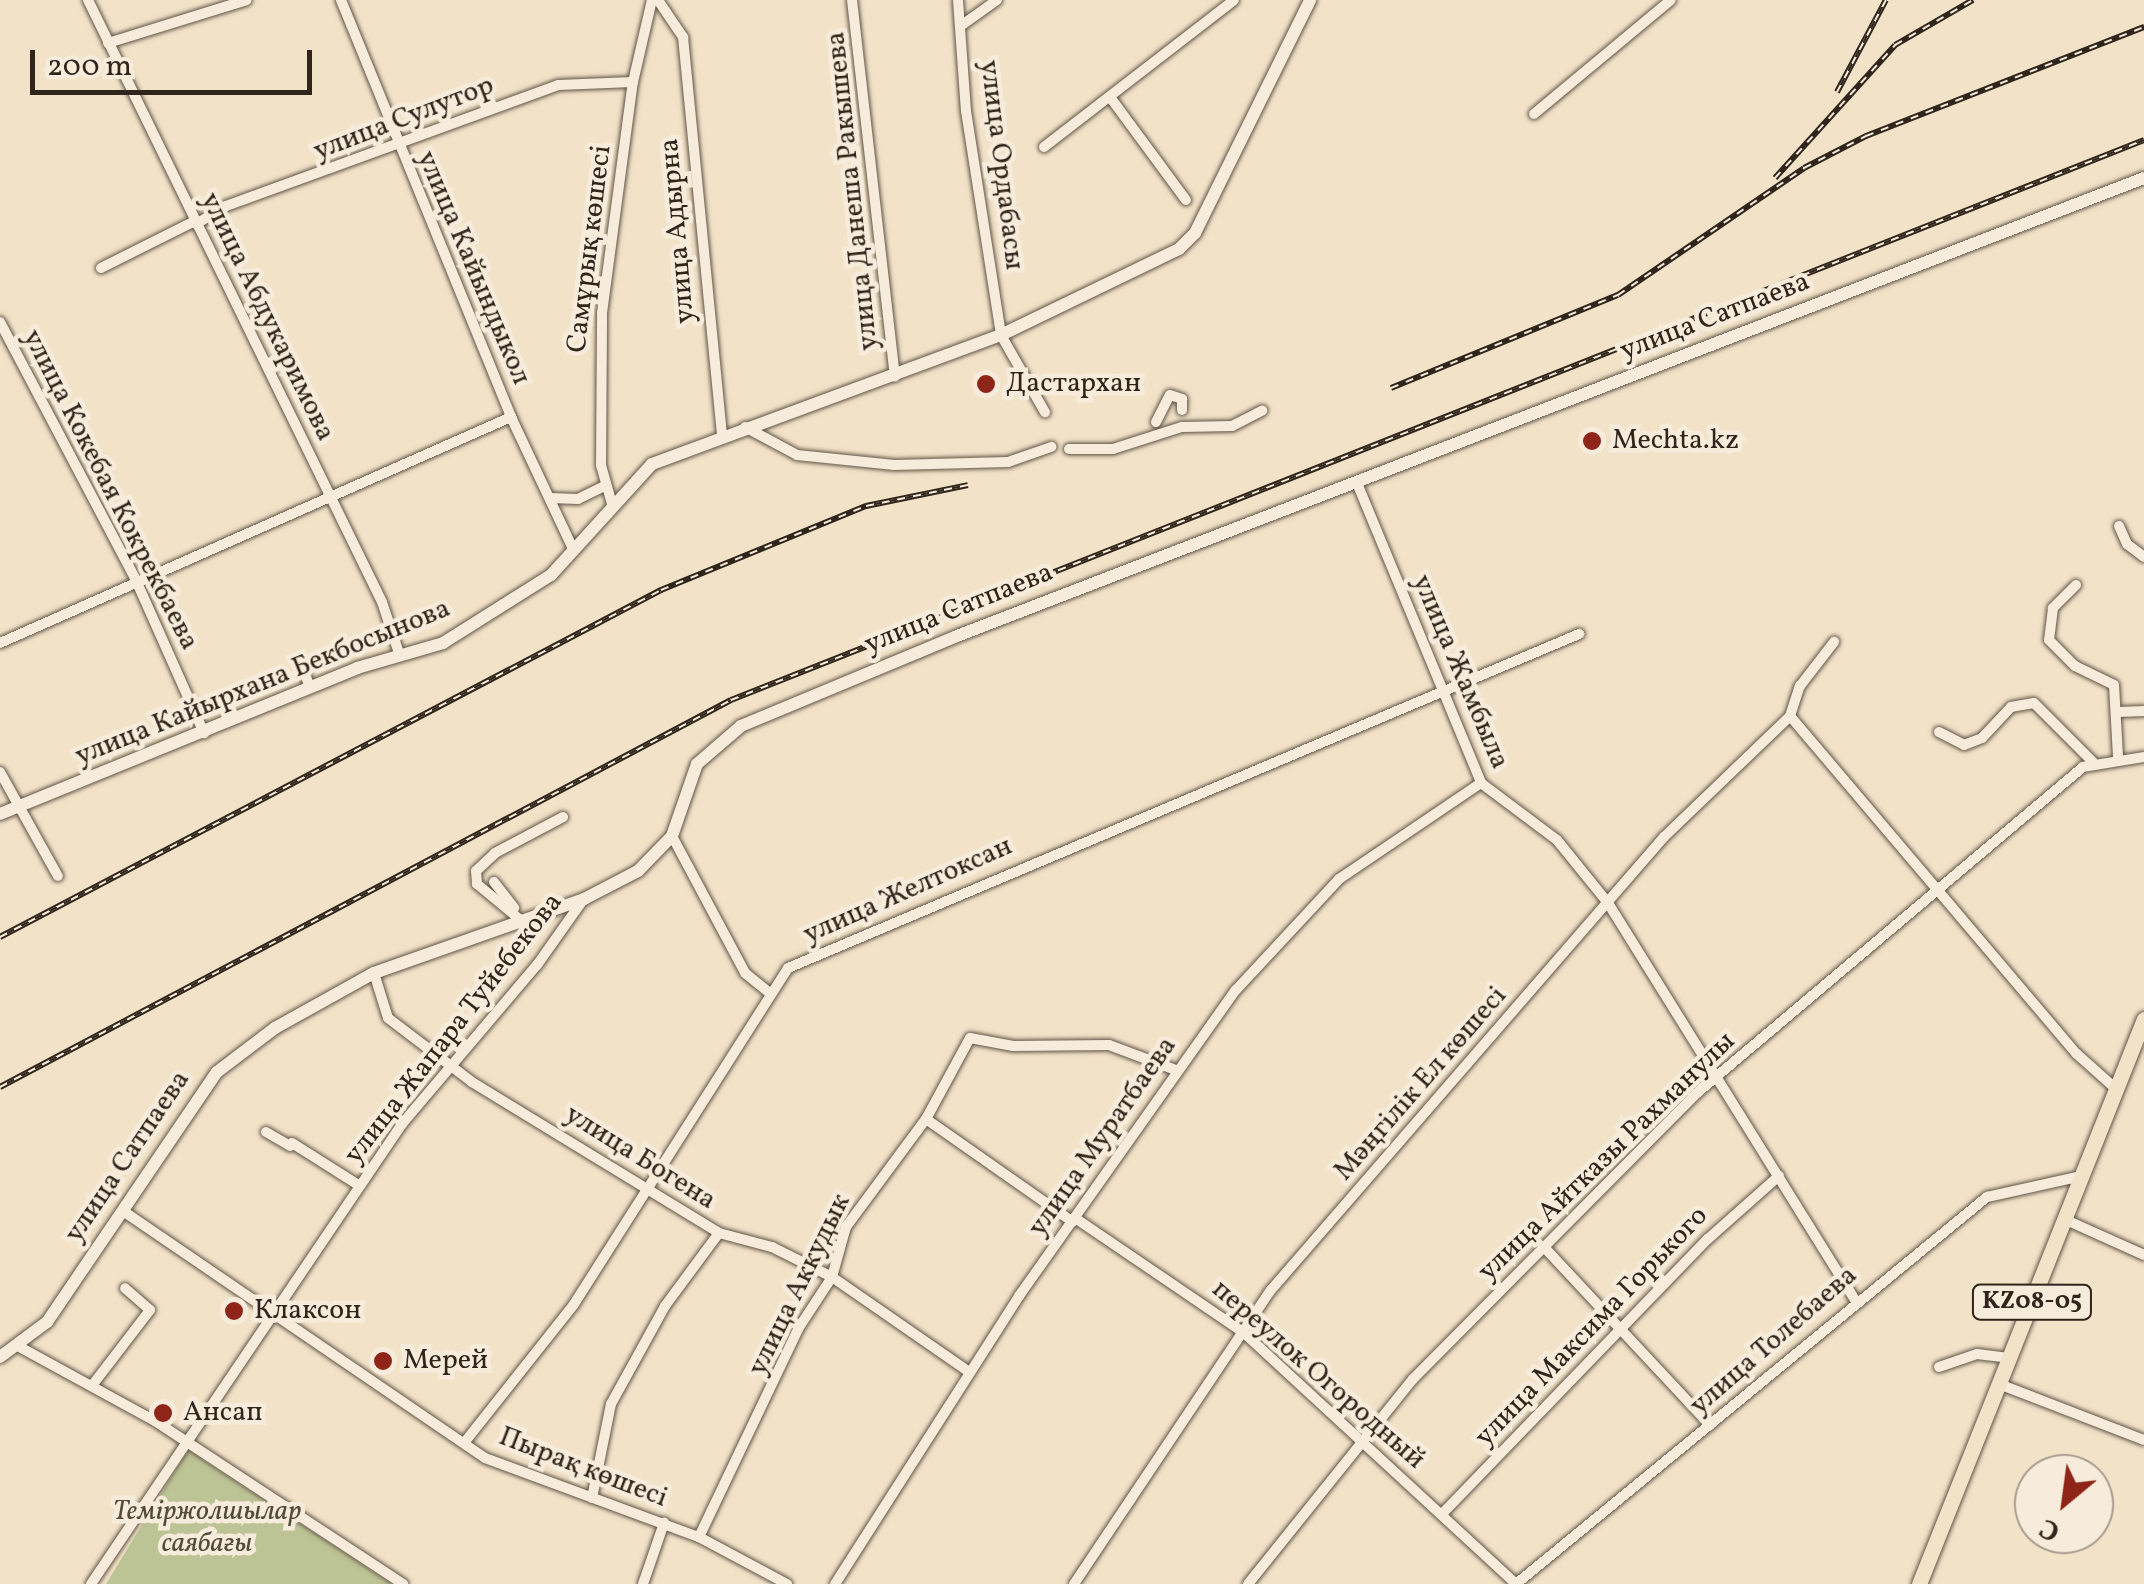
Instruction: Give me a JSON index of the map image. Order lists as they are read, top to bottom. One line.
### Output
{"streets":{"main road":["KZ08-05"],"street":["улица Сулутор","улица Ордабасы","улица Данеша Ракышева","улица Адырна","Самұрық көшесі","улица Кайындыкол","улица Абдукаримова","улица Сатпаева","улица Кокебая Кокрекбаева","улица Жамбыла","улица Кайырхана Бекбосынова","улица Желтоксан","улица Жапара Туйебекова","Мәңгілік Ел көшесі","улица Муратбаева","улица Айтказы Рахманулы","улица Богена","улица Аккудык","улица Максима Горького","улица Толебаева","переулок Огородный","Пырақ көшесі"]},"crossings":[["улица Сулутор","Самұрық көшесі"],["улица Сулутор","улица Кайындыкол"],["улица Сулутор","улица Абдукаримова"],["улица Ордабасы","улица Кайырхана Бекбосынова"],["улица Данеша Ракышева","улица Кайырхана Бекбосынова"],["улица Адырна","Самұрық көшесі"],["улица Адырна","улица Кайырхана Бекбосынова"],["Самұрық көшесі","улица Кайырхана Бекбосынова"],["улица Кайындыкол","улица Кайырхана Бекбосынова"],["улица Абдукаримова","улица Кайырхана Бекбосынова"],["улица Сатпаева","улица Жамбыла"],["улица Сатпаева","улица Жапара Туйебекова"],["улица Сатпаева","улица Богена"],["улица Сатпаева","Пырақ көшесі"],["улица Кокебая Кокрекбаева","улица Кайырхана Бекбосынова"],["улица Жамбыла","улица Желтоксан"],["улица Жамбыла","Мәңгілік Ел көшесі"],["улица Жамбыла","улица Муратбаева"],["улица Жамбыла","улица Айтказы Рахманулы"],["улица Жамбыла","улица Максима Горького"],["улица Жамбыла","улица Толебаева"],["улица Желтоксан","улица Богена"],["улица Желтоксан","Пырақ көшесі"],["улица Жапара Туйебекова","улица Богена"],["улица Жапара Туйебекова","Пырақ көшесі"],["Мәңгілік Ел көшесі","переулок Огородный"],["улица Муратбаева","улица Богена"],["улица Муратбаева","улица Аккудык"],["улица Муратбаева","переулок Огородный"],["улица Айтказы Рахманулы","переулок Огородный"],["улица Богена","улица Аккудык"],["улица Аккудык","переулок Огородный"],["улица Аккудык","Пырақ көшесі"],["KZ08-05","улица Толебаева"],["улица Максима Горького","переулок Огородный"],["улица Толебаева","переулок Огородный"]],"parks":["Теміржолшылар саябағы"],"places":["Дастархан","Mechta.kz","Клаксон","Мерей","Ансап"],"scale_bar":"200 m","north":"bottom left"}
